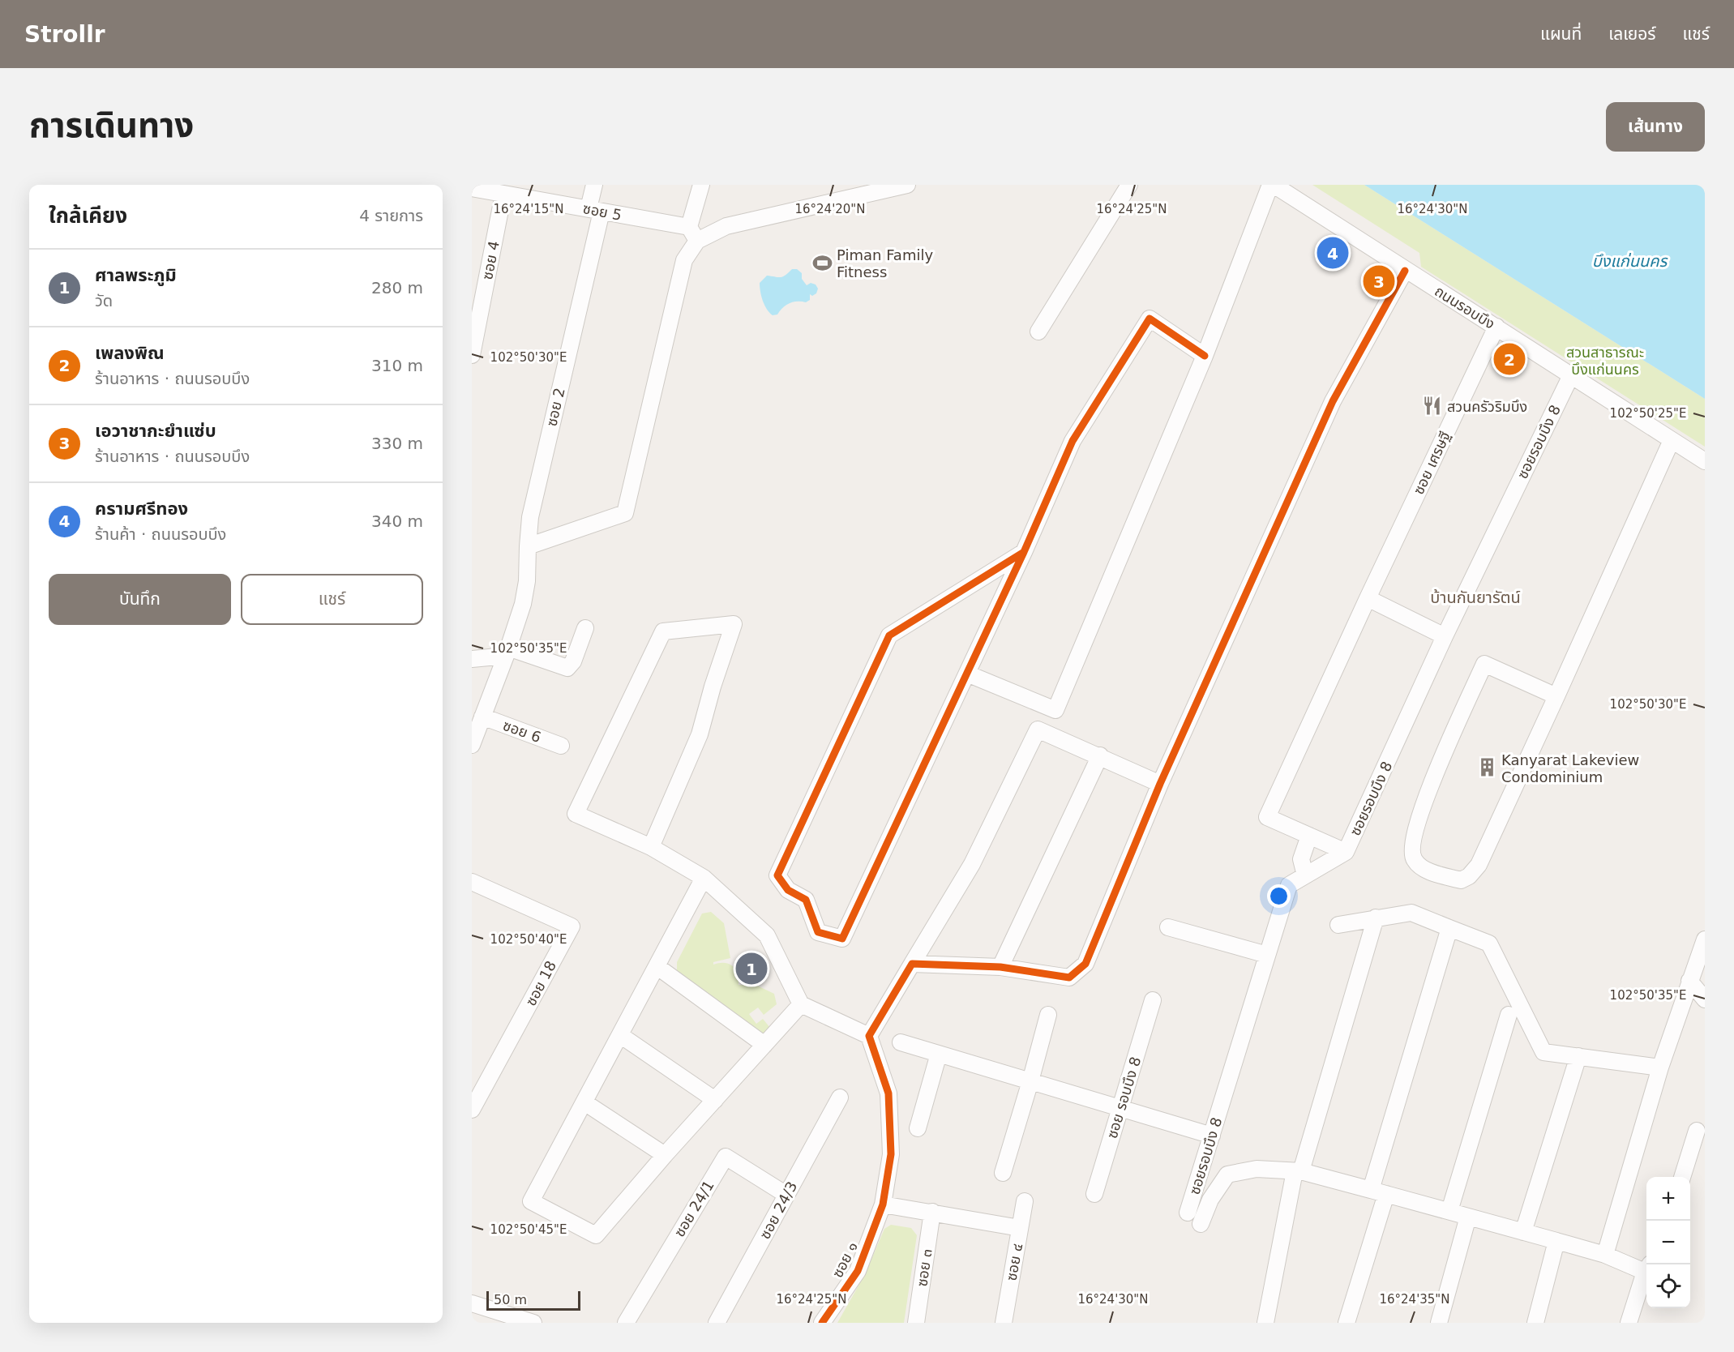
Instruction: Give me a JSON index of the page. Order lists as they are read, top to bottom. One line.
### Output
{"streets":{"street":["ซอย 5","ซอย 4","ถนนรอบบึง","ซอย 2","ซอยรอบบึง 8","ซอย เศรษฐี","ซอย 6","ซอย 18","ซอย รอบบึง 8","ซอย 24/1","ซอย 24/3","ซอย ๑","ซอย ๔","ซอย ๓"]},"crossings":[["ซอย 5","ซอย 4"],["ซอย 5","ซอย 2"],["ถนนรอบบึง","ซอยรอบบึง 8"],["ถนนรอบบึง","ซอย เศรษฐี"],["ซอย 2","ซอย 6"],["ซอย 24/1","ซอย 24/3"]],"districts":["บ้านกันยารัตน์"],"water":["บึงแก่นนคร"],"parks":["สวนสาธารณะ บึงแก่นนคร"],"places":{"sports":["Piman Family Fitness"],"restaurant":["สวนครัวริมบึง"],"building":["Kanyarat Lakeview Condominium"]},"scale_bar":"50 m","page":{"header":"Strollr","nav":["แผนที่","เลเยอร์","แชร์"],"title":"การเดินทาง","buttons":["เส้นทาง",["บันทึก","แชร์"]],"heading":["ใกล้เคียง","4 รายการ"],"pins":["4","3","2","1"],"list":[{"mark":"1","name":"ศาลพระภูมิ","note":"วัด","value":"280 m"},{"mark":"2","name":"เพลงพิณ","note":"ร้านอาหาร · ถนนรอบบึง","value":"310 m"},{"mark":"3","name":"เอวาชากะยำแซ่บ","note":"ร้านอาหาร · ถนนรอบบึง","value":"330 m"},{"mark":"4","name":"ครามศรีทอง","note":"ร้านค้า · ถนนรอบบึง","value":"340 m"}],"map_buttons":["+","−"],"scale":"50 m"},"coordinates":["16°24'15\"N","16°24'20\"N","16°24'25\"N","16°24'30\"N","102°50'30\"E","102°50'25\"E","102°50'35\"E","102°50'40\"E","102°50'45\"E","16°24'35\"N"]}
